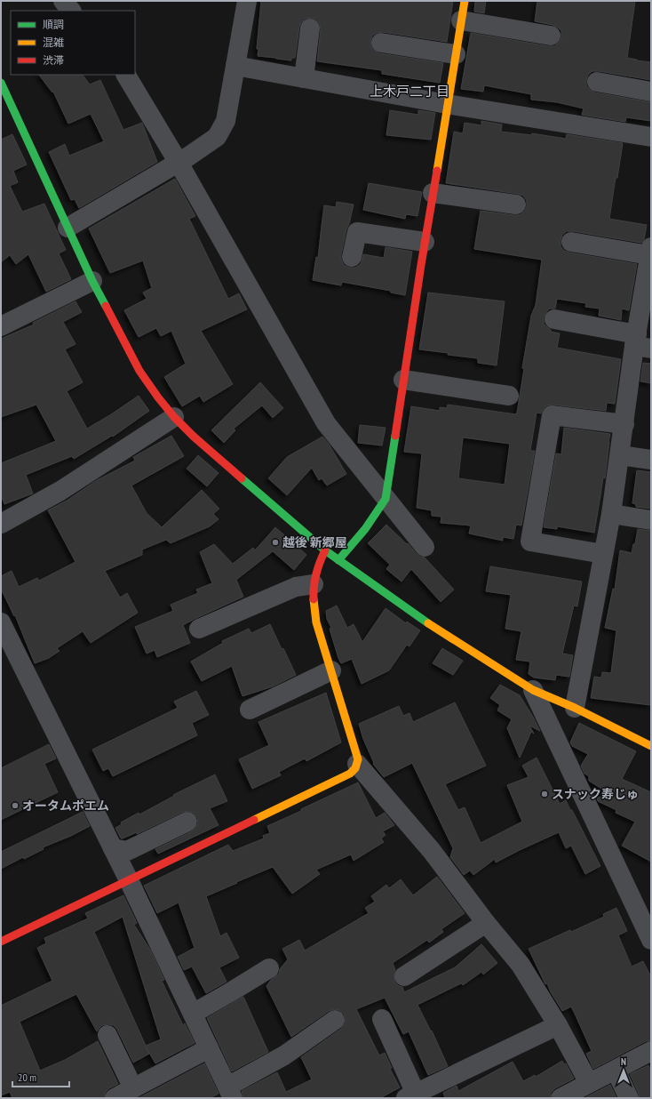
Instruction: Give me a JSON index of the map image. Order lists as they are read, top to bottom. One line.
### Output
{"districts":["上木戸二丁目"],"places":["越後 新郷屋","スナック寿じゅ","オータムポエム"],"legend":["順調","混雑","渋滞"],"scale_bar":"20 m","north":"top"}
